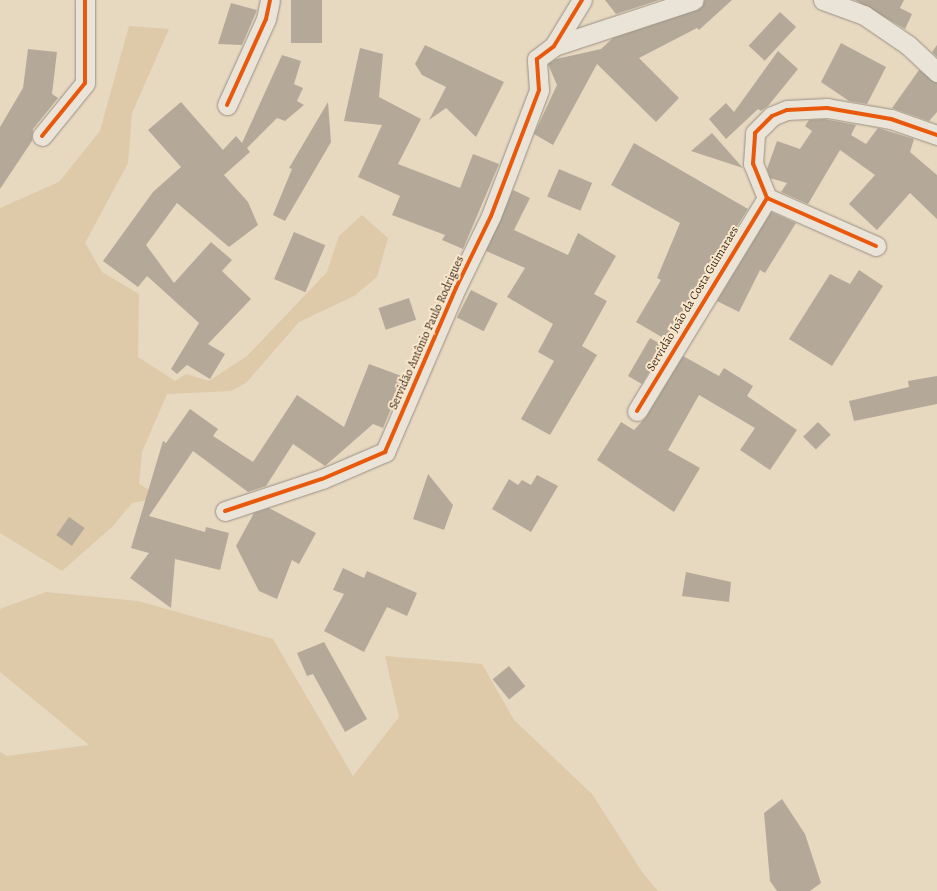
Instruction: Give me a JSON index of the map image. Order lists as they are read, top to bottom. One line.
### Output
{"streets":{"street":["Servidão João da Costa Guimaraes","Servidão Antônio Paulo Rodrigues"]}}
